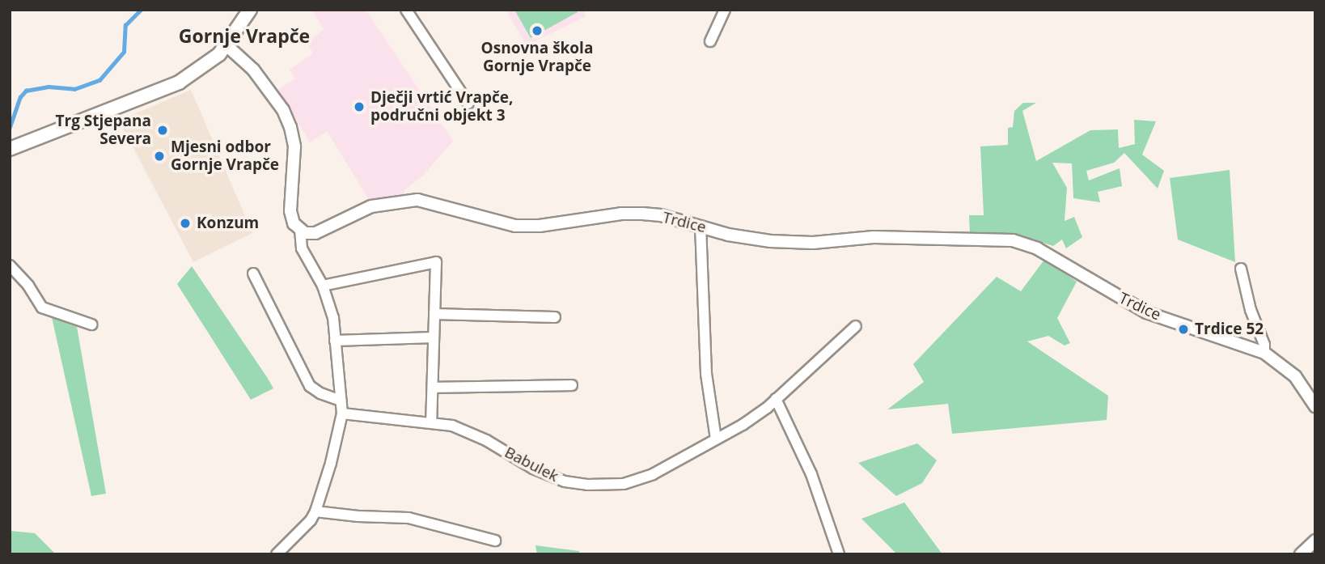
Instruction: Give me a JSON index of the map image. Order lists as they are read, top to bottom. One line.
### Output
{"streets":{"street":["Trdice","Babulek"]},"districts":["Gornje Vrapče"],"places":["Osnovna škola Gornje Vrapče","Dječji vrtić Vrapče, područni objekt 3","Trg Stjepana Severa","Mjesni odbor Gornje Vrapče","Konzum","Trdice 52"]}
